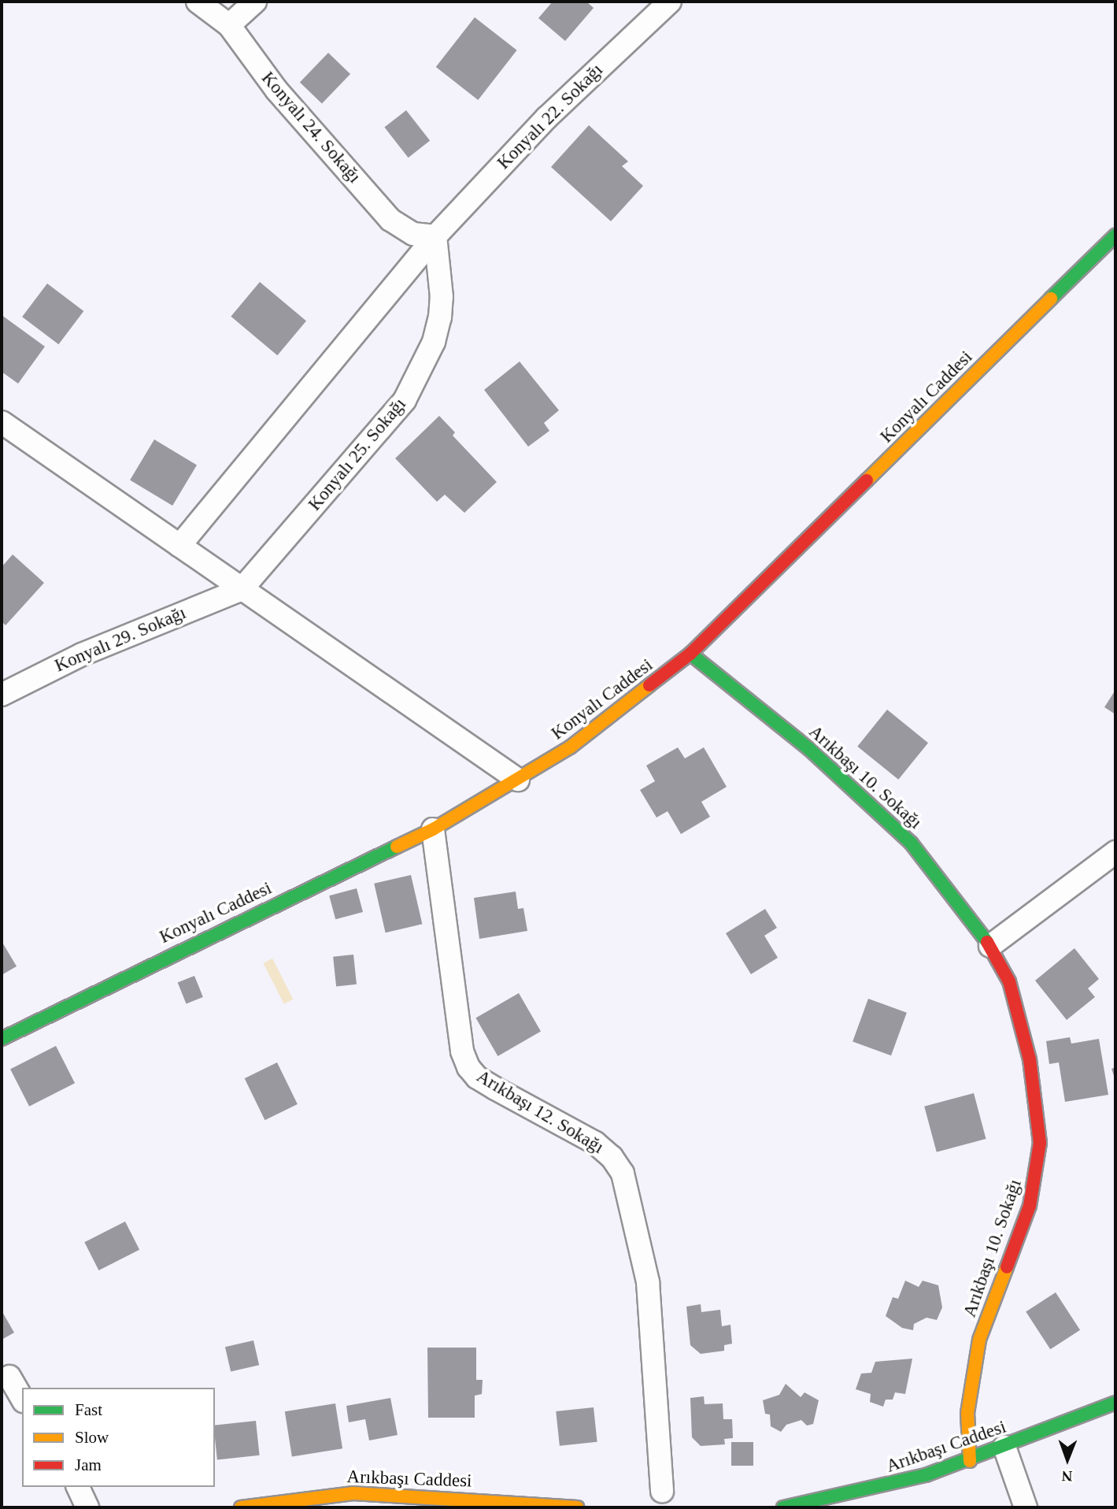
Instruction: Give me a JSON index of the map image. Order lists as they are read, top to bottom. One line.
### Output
{"streets":{"street":["Konyalı 22. Sokağı","Konyalı 24. Sokağı","Konyalı Caddesi","Konyalı 25. Sokağı","Konyalı 29. Sokağı","Arıkbaşı 10. Sokağı","Arıkbaşı 12. Sokağı","Arıkbaşı Caddesi"]},"crossings":[["Konyalı 22. Sokağı","Konyalı 24. Sokağı"],["Konyalı 22. Sokağı","Konyalı 25. Sokağı"],["Konyalı 24. Sokağı","Konyalı 25. Sokağı"],["Konyalı Caddesi","Arıkbaşı 10. Sokağı"],["Konyalı Caddesi","Arıkbaşı 12. Sokağı"],["Konyalı 25. Sokağı","Konyalı 29. Sokağı"],["Arıkbaşı 10. Sokağı","Arıkbaşı Caddesi"]],"legend":["Fast","Slow","Jam"],"north":"bottom"}
